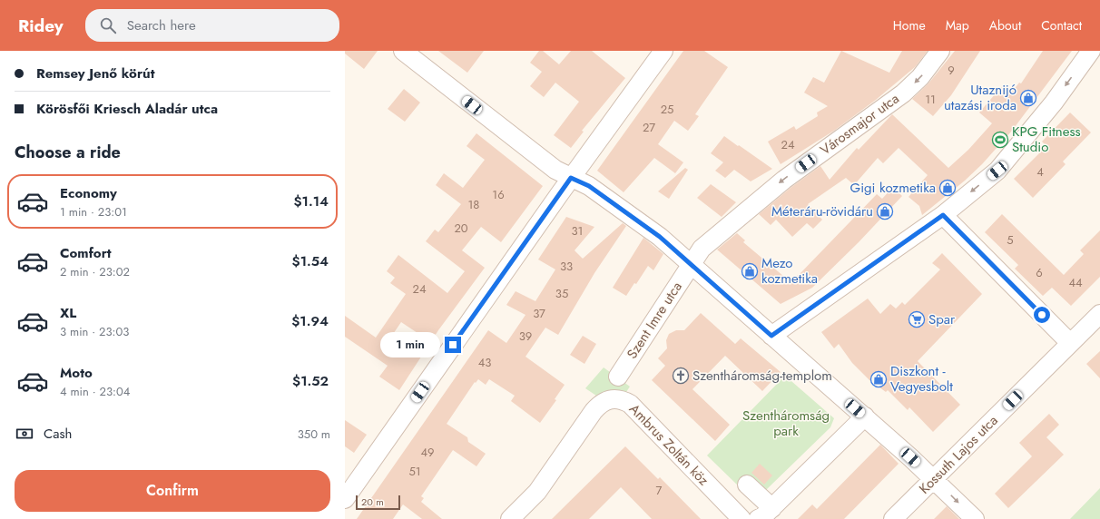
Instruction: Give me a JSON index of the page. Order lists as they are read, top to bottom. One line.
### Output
{"streets":{"street":["Városmajor utca","Szent Imre utca","Ambrus Zoltán köz","Kossuth Lajos utca"]},"crossings":[["Városmajor utca","Szent Imre utca"]],"parks":["Szentháromság park"],"places":{"shop":["Utaznijó utazási iroda","Gigi kozmetika","Méteráru-rövidáru","Mezo kozmetika","Diszkont - Vegyesbolt"],"sports":["KPG Fitness Studio"],"supermarket":["Spar"],"church":["Szentháromság-templom"]},"house_numbers":["9","11","25","27","24","4","16","18","20","31","5","33","6","44","24","35","37","39","43","49","51","7"],"scale_bar":"20 m","page":{"header":"Ridey","search":"Search here","nav":["Home","Map","About","Contact"],"banner":["Remsey Jenő körút","Körösfői Kriesch Aladár utca"],"heading":"Choose a ride","list":[{"name":"Economy","note":"1 min · 23:01","value":"$1.14"},{"name":"Comfort","note":"2 min · 23:02","value":"$1.54"},{"name":"XL","note":"3 min · 23:03","value":"$1.94"},{"name":"Moto","note":"4 min · 23:04","value":"$1.52"}],"bubble":"1 min","pay":["Cash","350 m"],"buttons":"Confirm","scale":"20 m"}}
